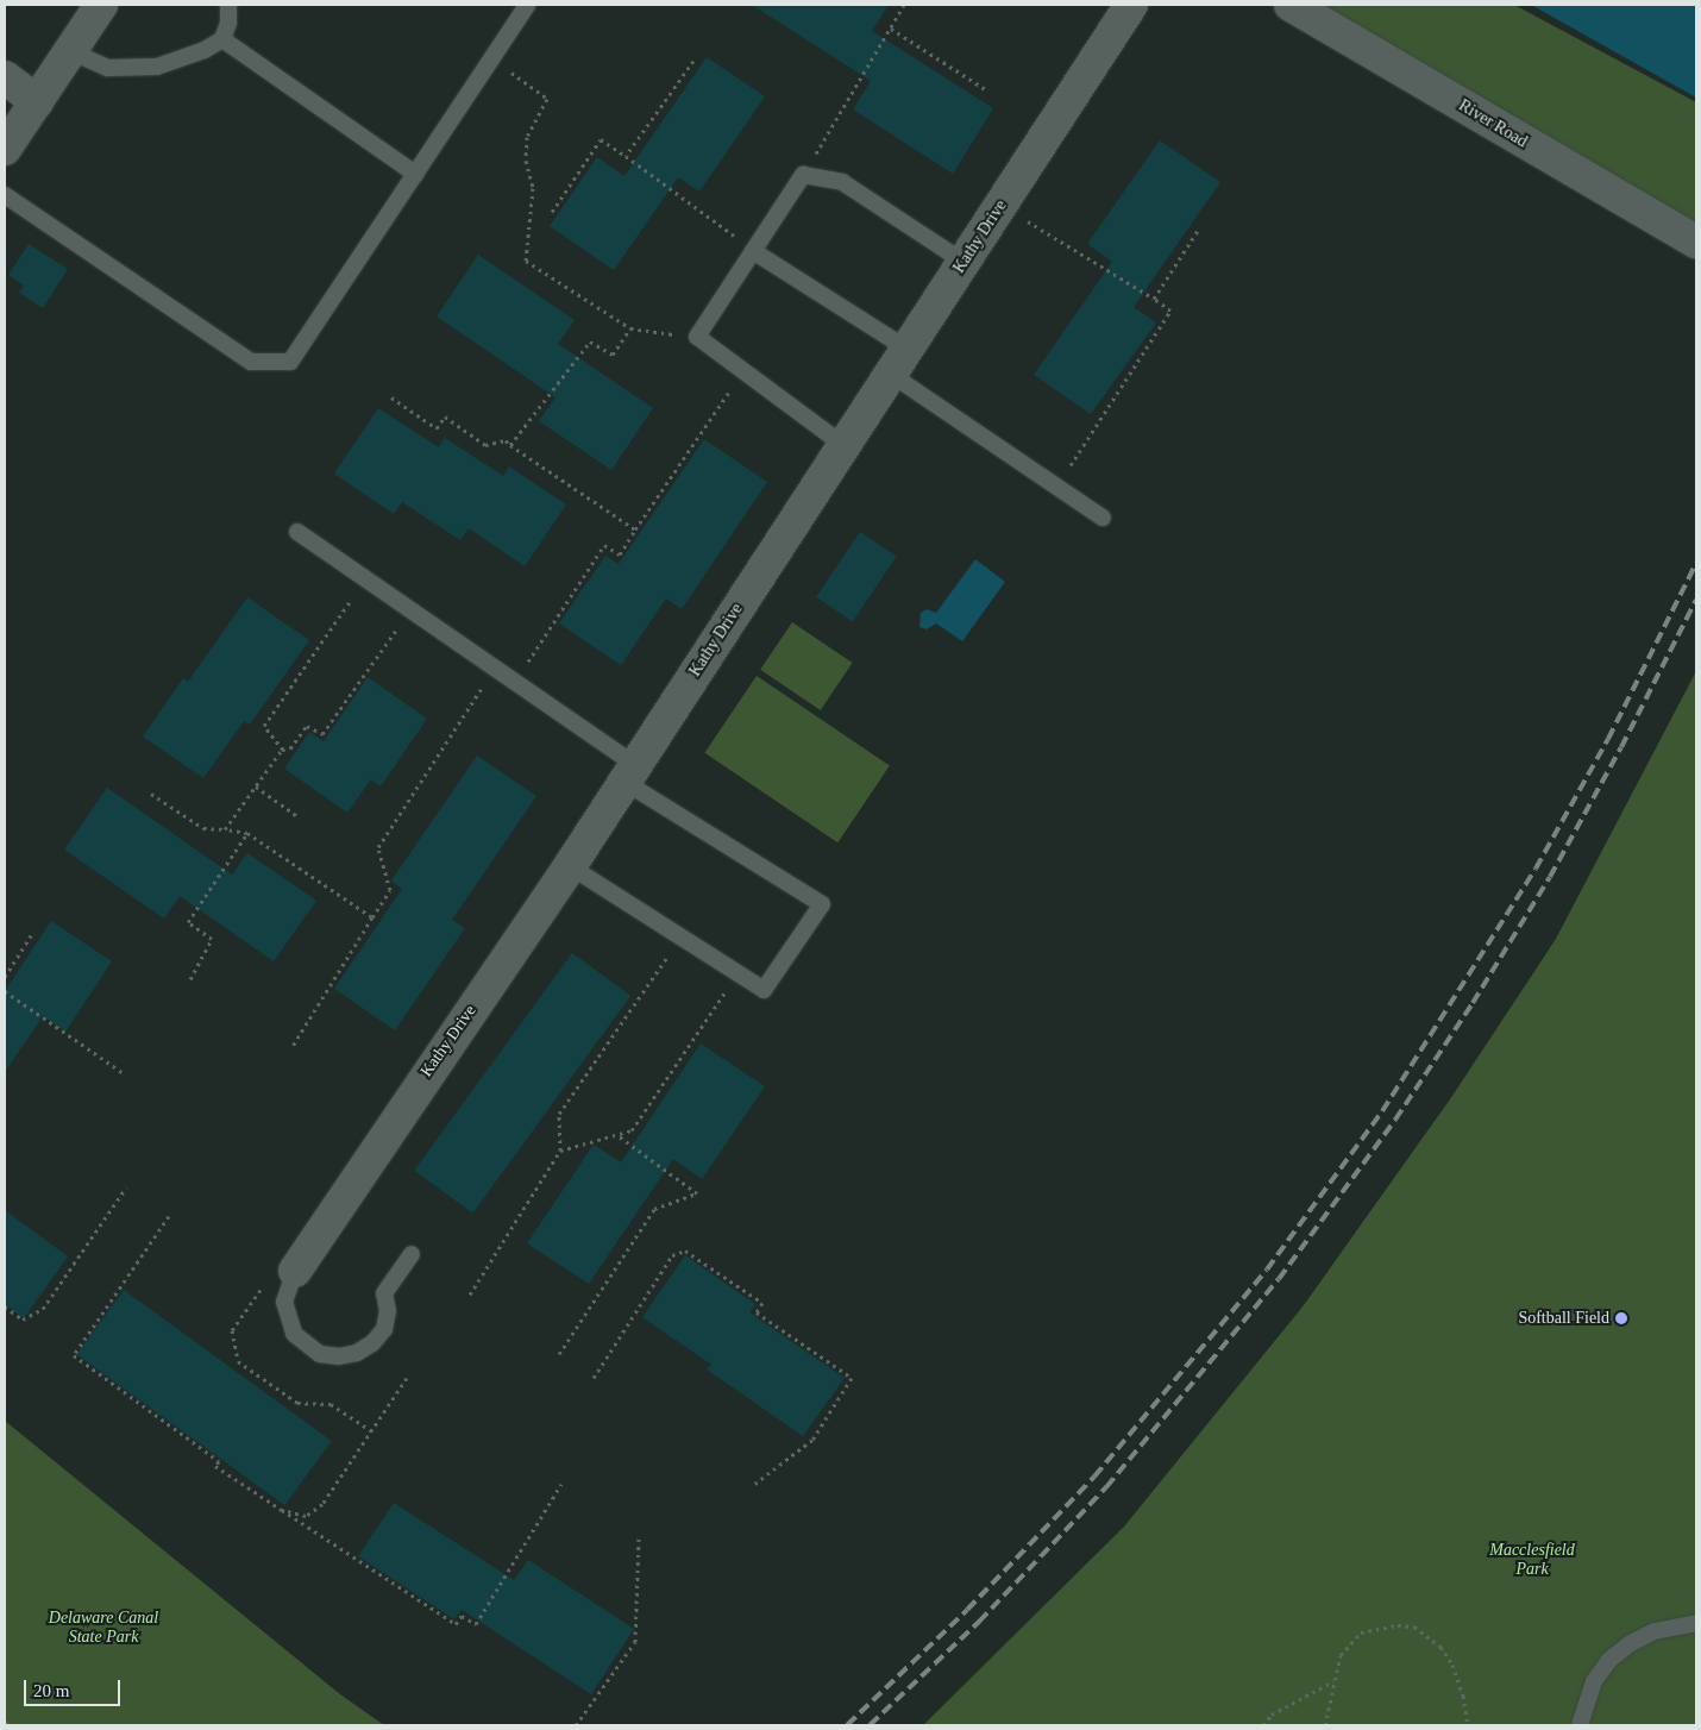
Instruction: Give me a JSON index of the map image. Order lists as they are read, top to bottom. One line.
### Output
{"streets":{"street":["River Road","Kathy Drive"]},"parks":["Macclesfield Park","Delaware Canal State Park"],"places":["Softball Field"],"scale_bar":"20 m"}
